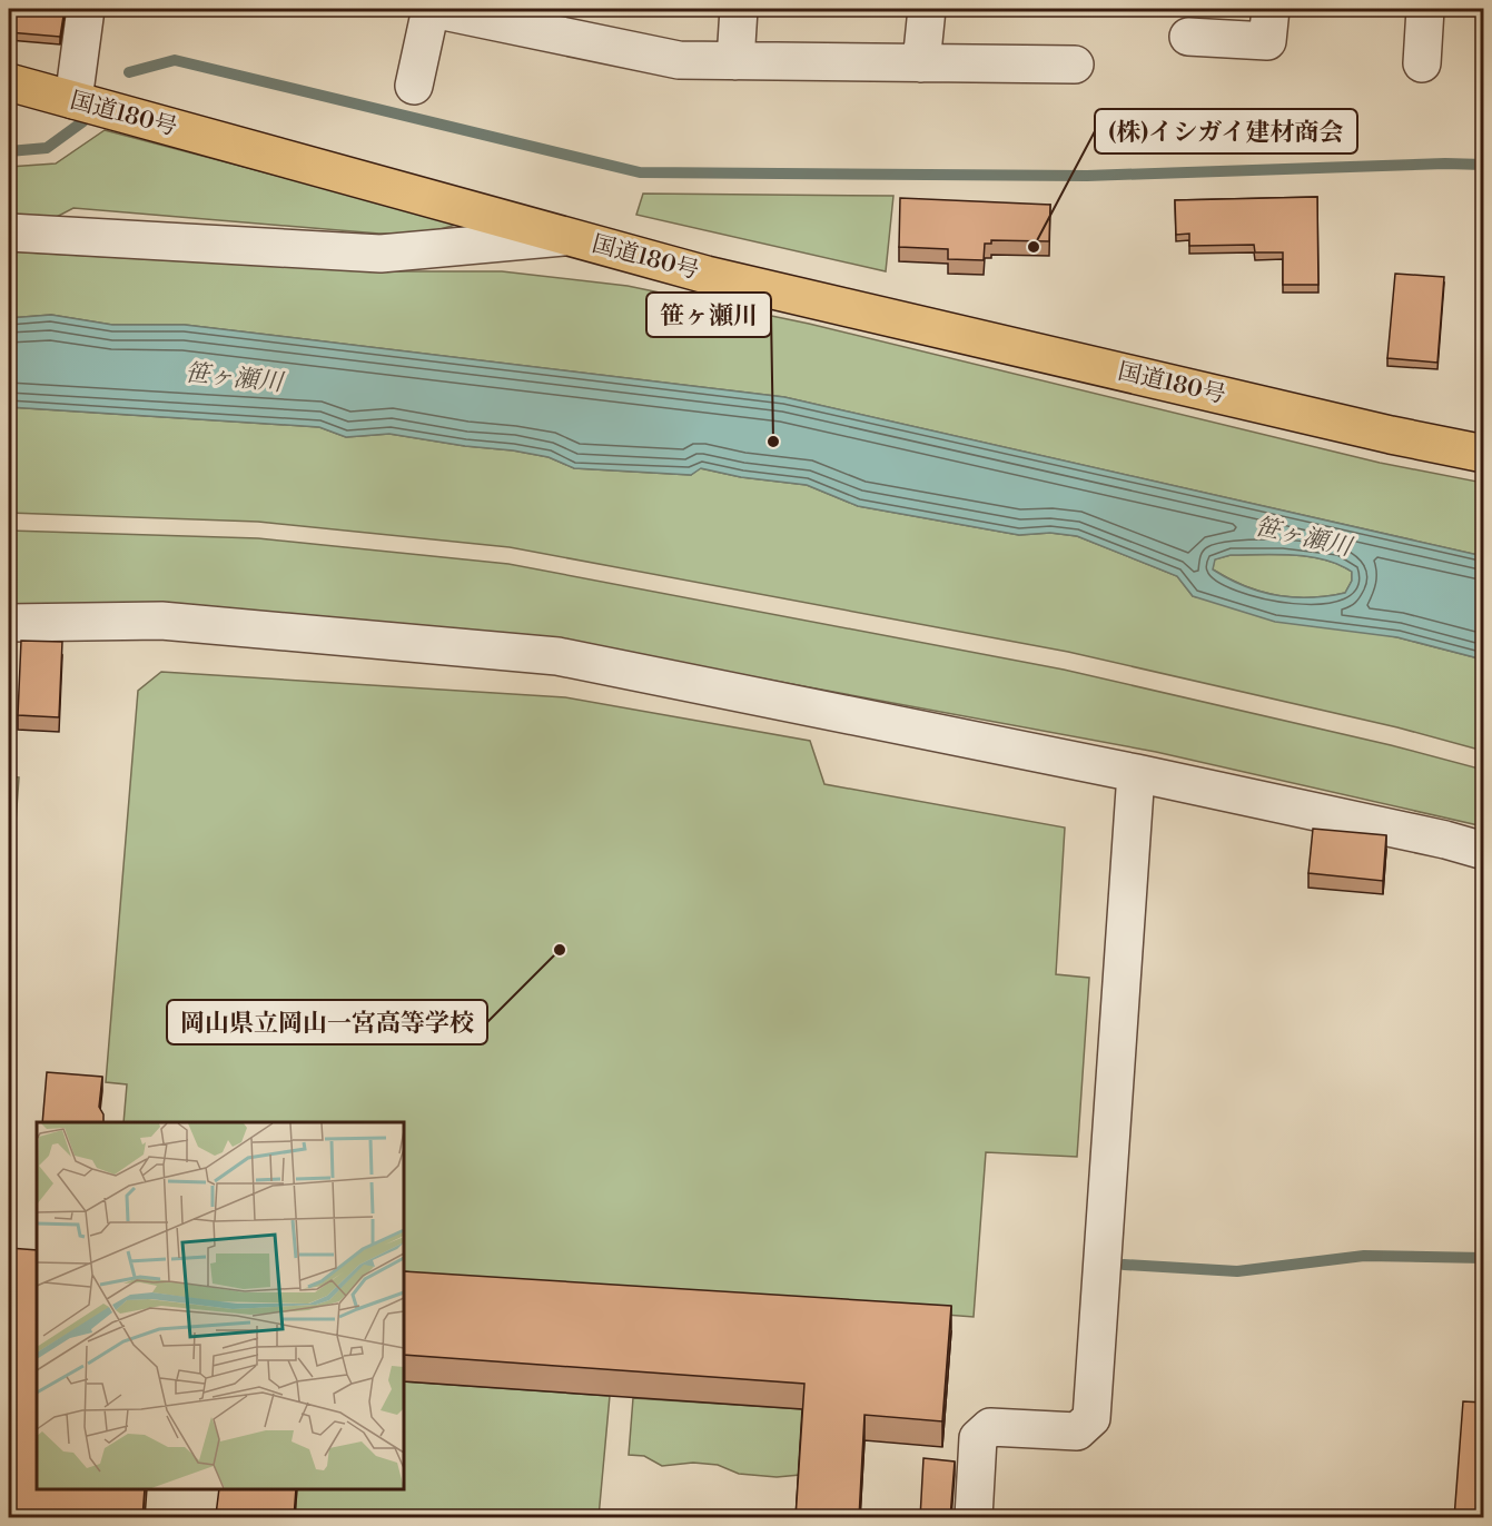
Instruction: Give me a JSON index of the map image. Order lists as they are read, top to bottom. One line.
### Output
{"streets":{"highway":["国道180号"]},"water":["笹ヶ瀬川"],"places":["(株)イシガイ建材商会","笹ヶ瀬川","岡山県立岡山一宮高等学校"]}
